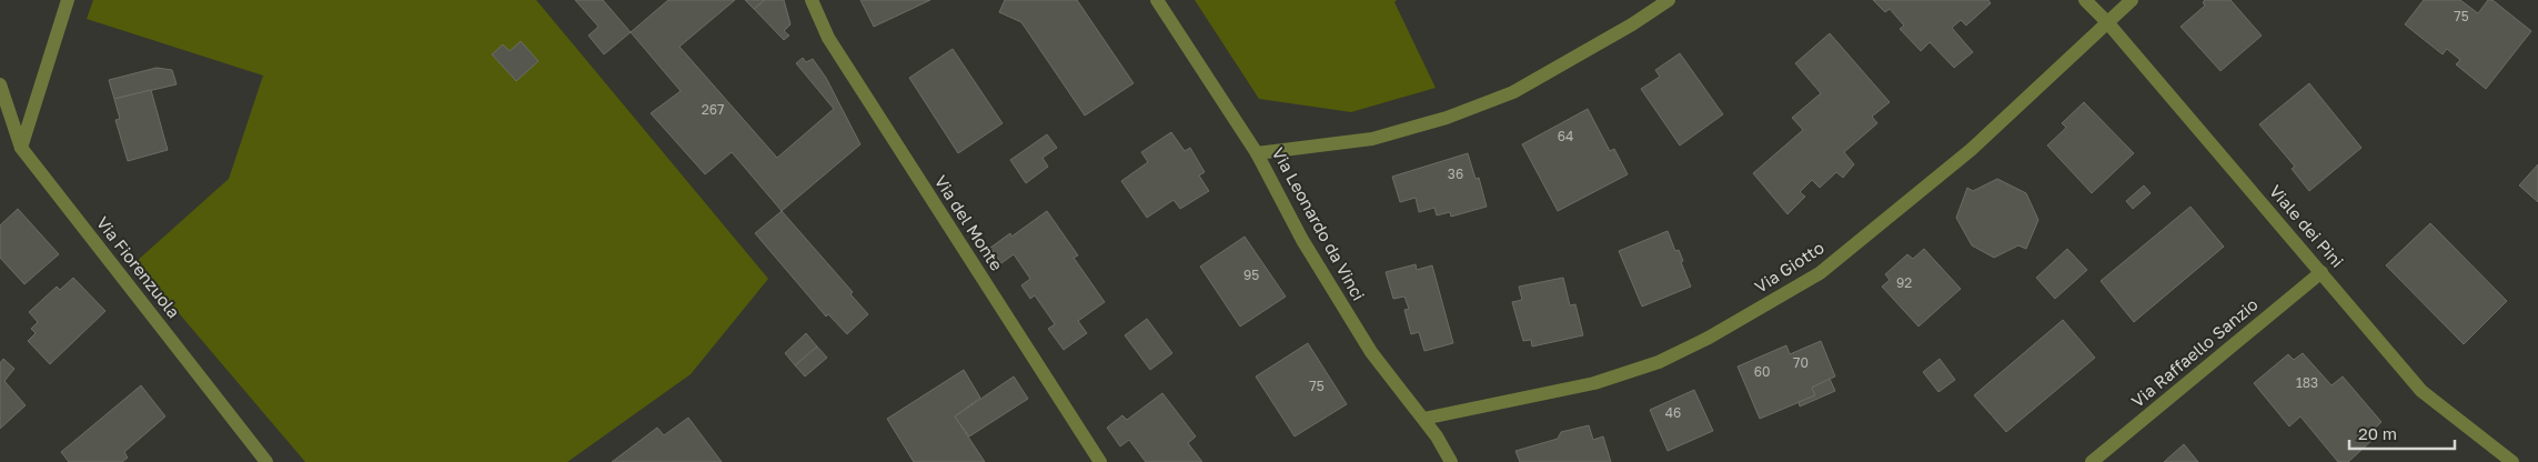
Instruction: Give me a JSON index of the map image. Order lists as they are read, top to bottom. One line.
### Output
{"streets":{"street":["Via del Monte","Via Leonardo da Vinci","Viale dei Pini","Via Fiorenzuola","Via Giotto","Via Raffaello Sanzio"]},"crossings":[["Via Leonardo da Vinci","Via Giotto"],["Viale dei Pini","Via Giotto"],["Viale dei Pini","Via Raffaello Sanzio"]],"house_numbers":["75","267","64","36","95","92","70","60","183","75","46"],"scale_bar":"20 m"}
